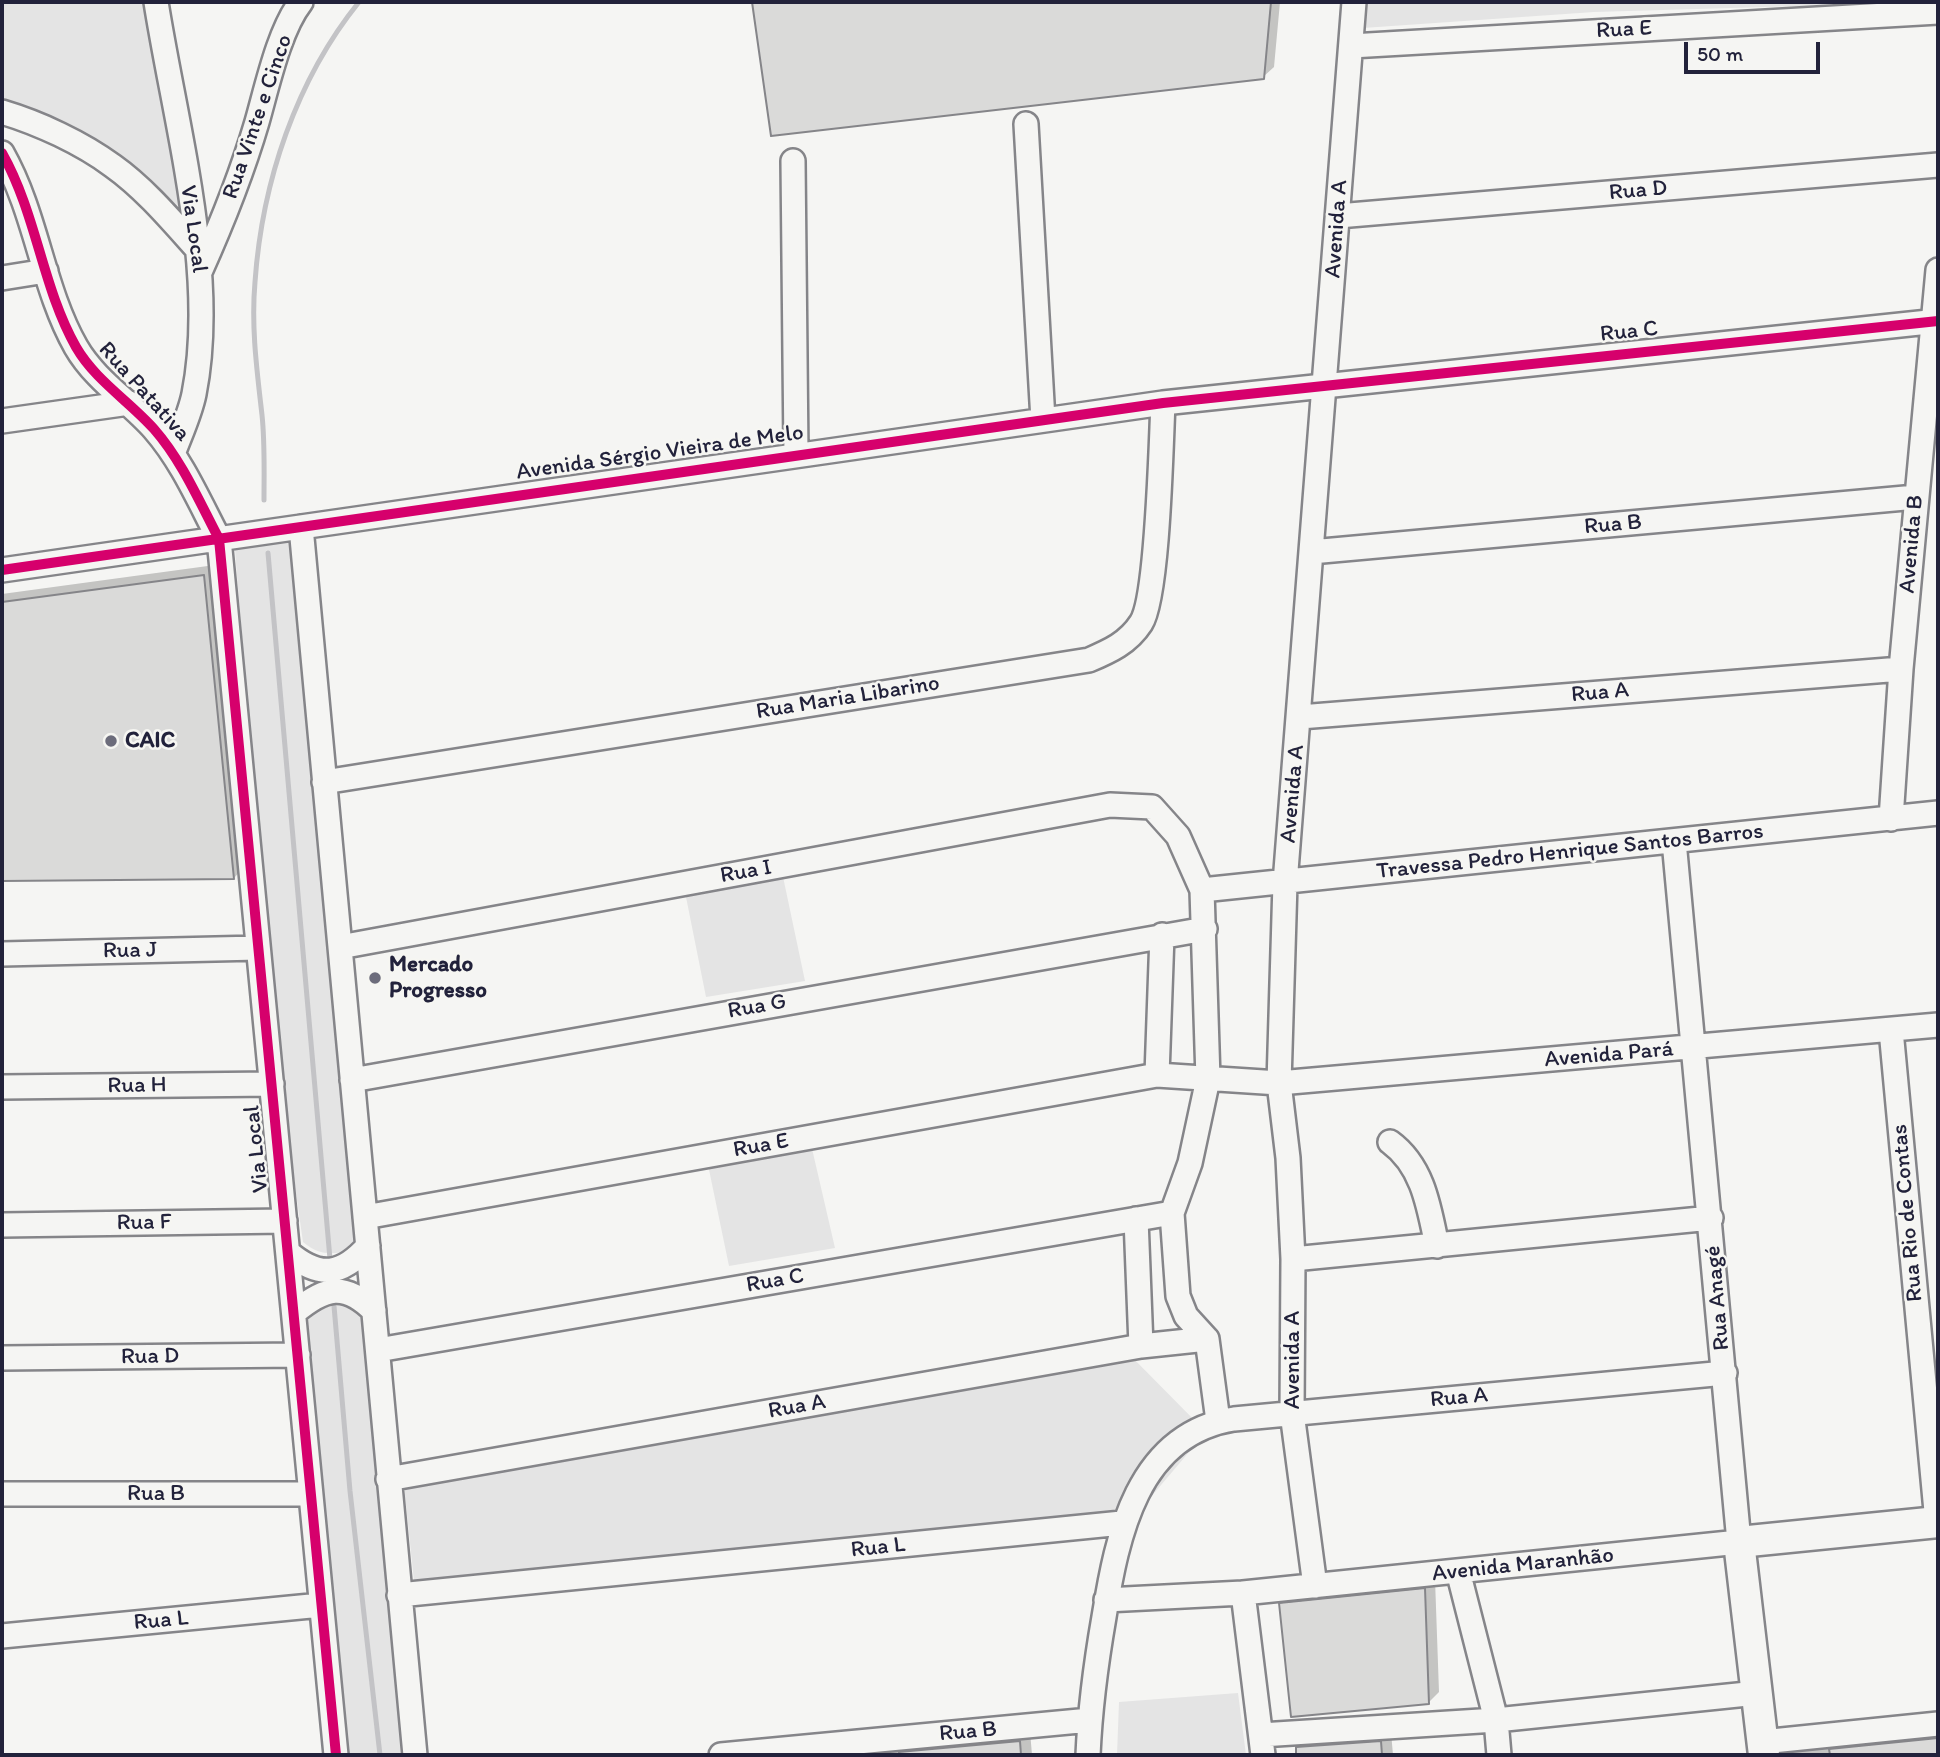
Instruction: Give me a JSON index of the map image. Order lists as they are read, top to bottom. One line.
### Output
{"streets":{"main road":["Rua Anagé","Avenida Maranhão"],"street":["Rua E","Rua Vinte e Cinco","Rua D","Via Local","Avenida A","Rua C","Rua Patativa","Avenida Sérgio Vieira de Melo","Rua B","Avenida B","Rua A","Rua Maria Libarino","Travessa Pedro Henrique Santos Barros","Rua I","Rua J","Rua G","Avenida Pará","Rua H","Rua Rio de Contas","Rua F","Rua L"]},"crossings":[["Rua E","Avenida A"],["Rua E","Avenida Pará"],["Rua Vinte e Cinco","Via Local"],["Rua D","Via Local"],["Rua D","Avenida A"],["Via Local","Rua Patativa"],["Via Local","Avenida Sérgio Vieira de Melo"],["Via Local","Rua B"],["Via Local","Rua J"],["Via Local","Rua H"],["Via Local","Rua F"],["Via Local","Rua L"],["Avenida A","Rua C"],["Avenida A","Avenida Sérgio Vieira de Melo"],["Avenida A","Rua B"],["Avenida A","Rua A"],["Avenida A","Travessa Pedro Henrique Santos Barros"],["Avenida A","Avenida Pará"],["Avenida A","Avenida Maranhão"],["Rua C","Avenida Sérgio Vieira de Melo"],["Rua C","Avenida B"],["Rua Patativa","Avenida Sérgio Vieira de Melo"],["Avenida Sérgio Vieira de Melo","Rua Maria Libarino"],["Rua B","Avenida B"],["Avenida B","Rua A"],["Avenida B","Travessa Pedro Henrique Santos Barros"],["Rua A","Rua Anagé"],["Rua A","Rua L"],["Travessa Pedro Henrique Santos Barros","Rua I"],["Travessa Pedro Henrique Santos Barros","Rua Anagé"],["Avenida Pará","Rua Rio de Contas"],["Avenida Pará","Rua Anagé"],["Rua Rio de Contas","Avenida Maranhão"],["Rua Anagé","Avenida Maranhão"]],"places":["CAIC","Mercado Progresso"],"scale_bar":"50 m"}
